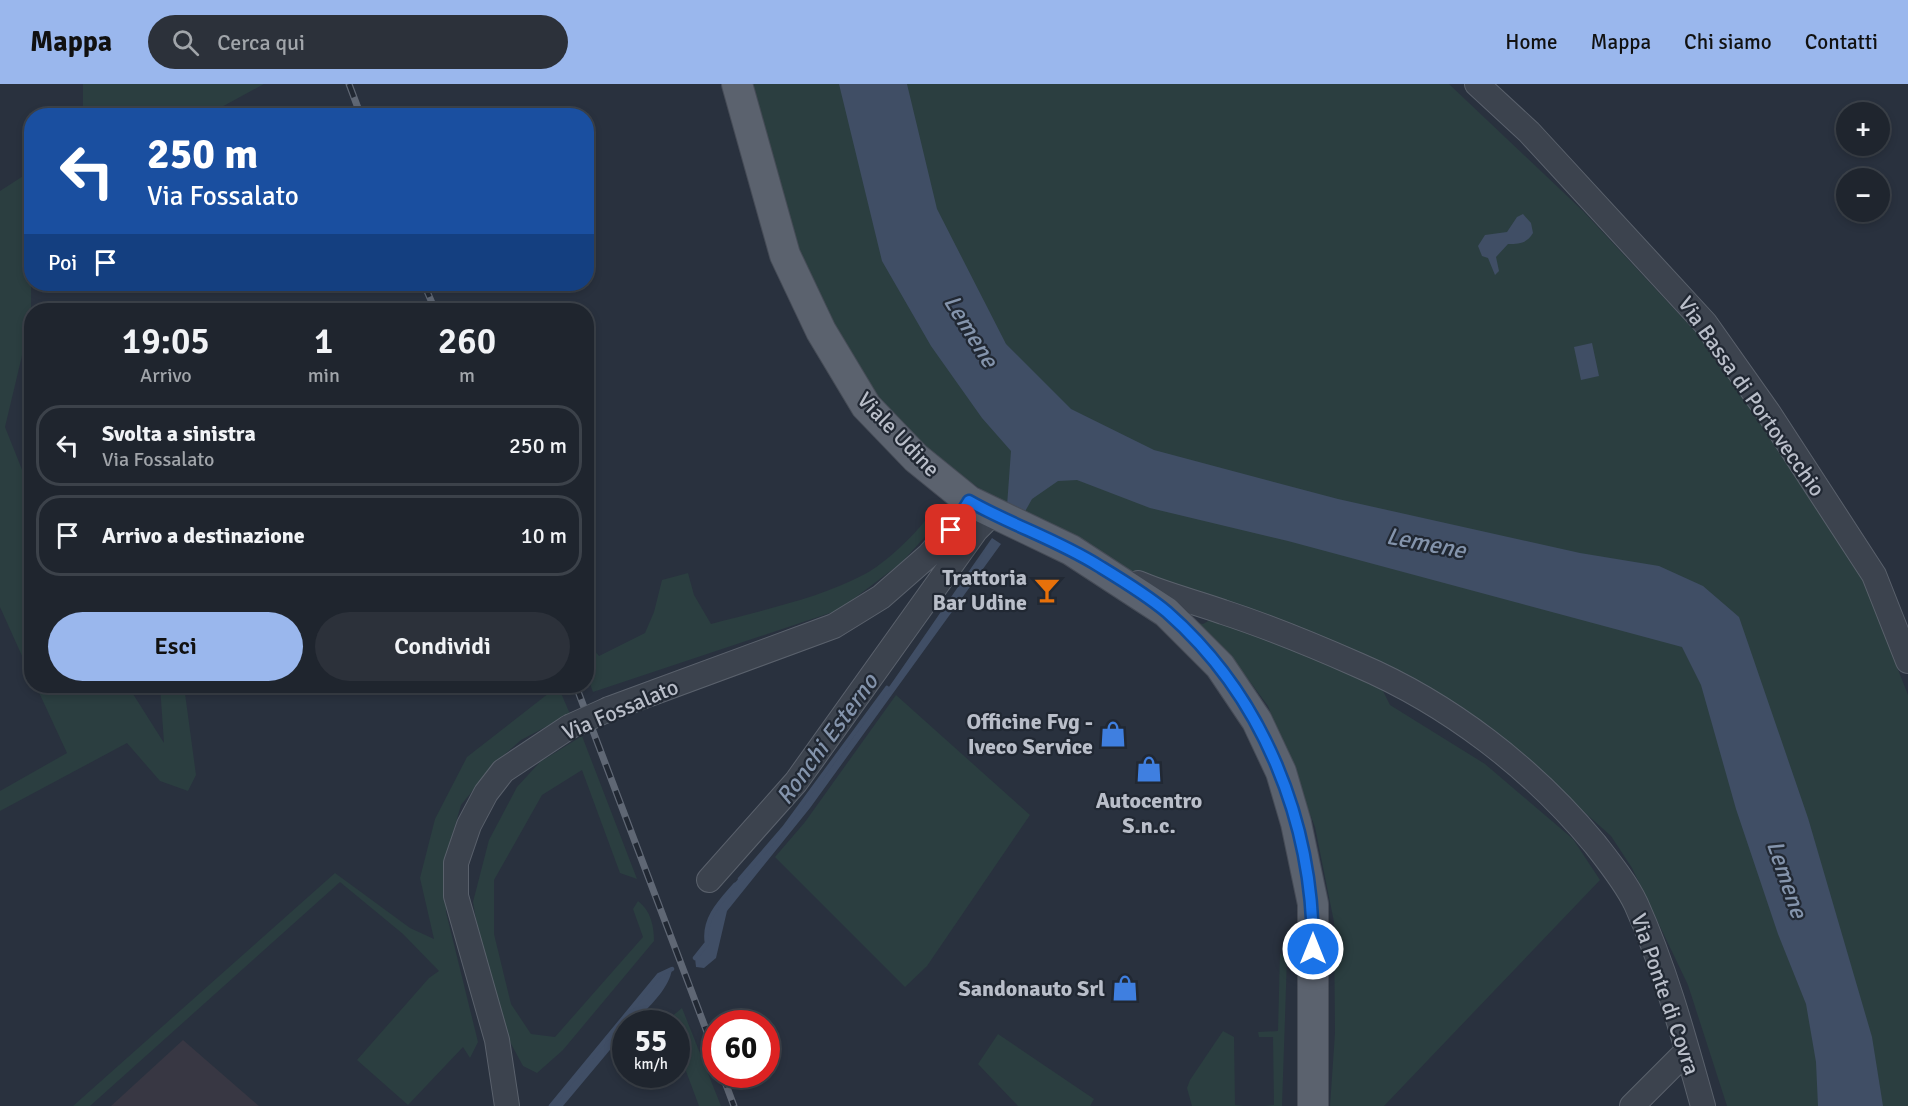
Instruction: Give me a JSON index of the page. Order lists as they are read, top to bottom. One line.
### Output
{"streets":{"main road":["Viale Udine"],"street":["Via Bassa di Portovecchio","Via Fossalato","Via Ponte di Covra"]},"crossings":[["Viale Udine","Via Fossalato"],["Viale Udine","Via Ponte di Covra"]],"water":["Lemene","Ronchi Esterno"],"places":{"bar":["Trattoria Bar Udine"],"shop":["Officine Fvg - Iveco Service","Autocentro S.n.c.","Sandonauto Srl"]},"page":{"header":"Mappa","search":"Cerca qui","nav":["Home","Mappa","Chi siamo","Contatti"],"map_buttons":["+","−"],"turn":["250 m","Via Fossalato"],"then":"Poi","eta":["19:05","Arrivo","1","min","260","m"],"list":[{"name":"Svolta a sinistra","note":"Via Fossalato","value":"250 m"},{"name":"Arrivo a destinazione","value":"10 m"}],"buttons":["Esci","Condividi"],"speed":"55 km/h","limit":"60"}}
